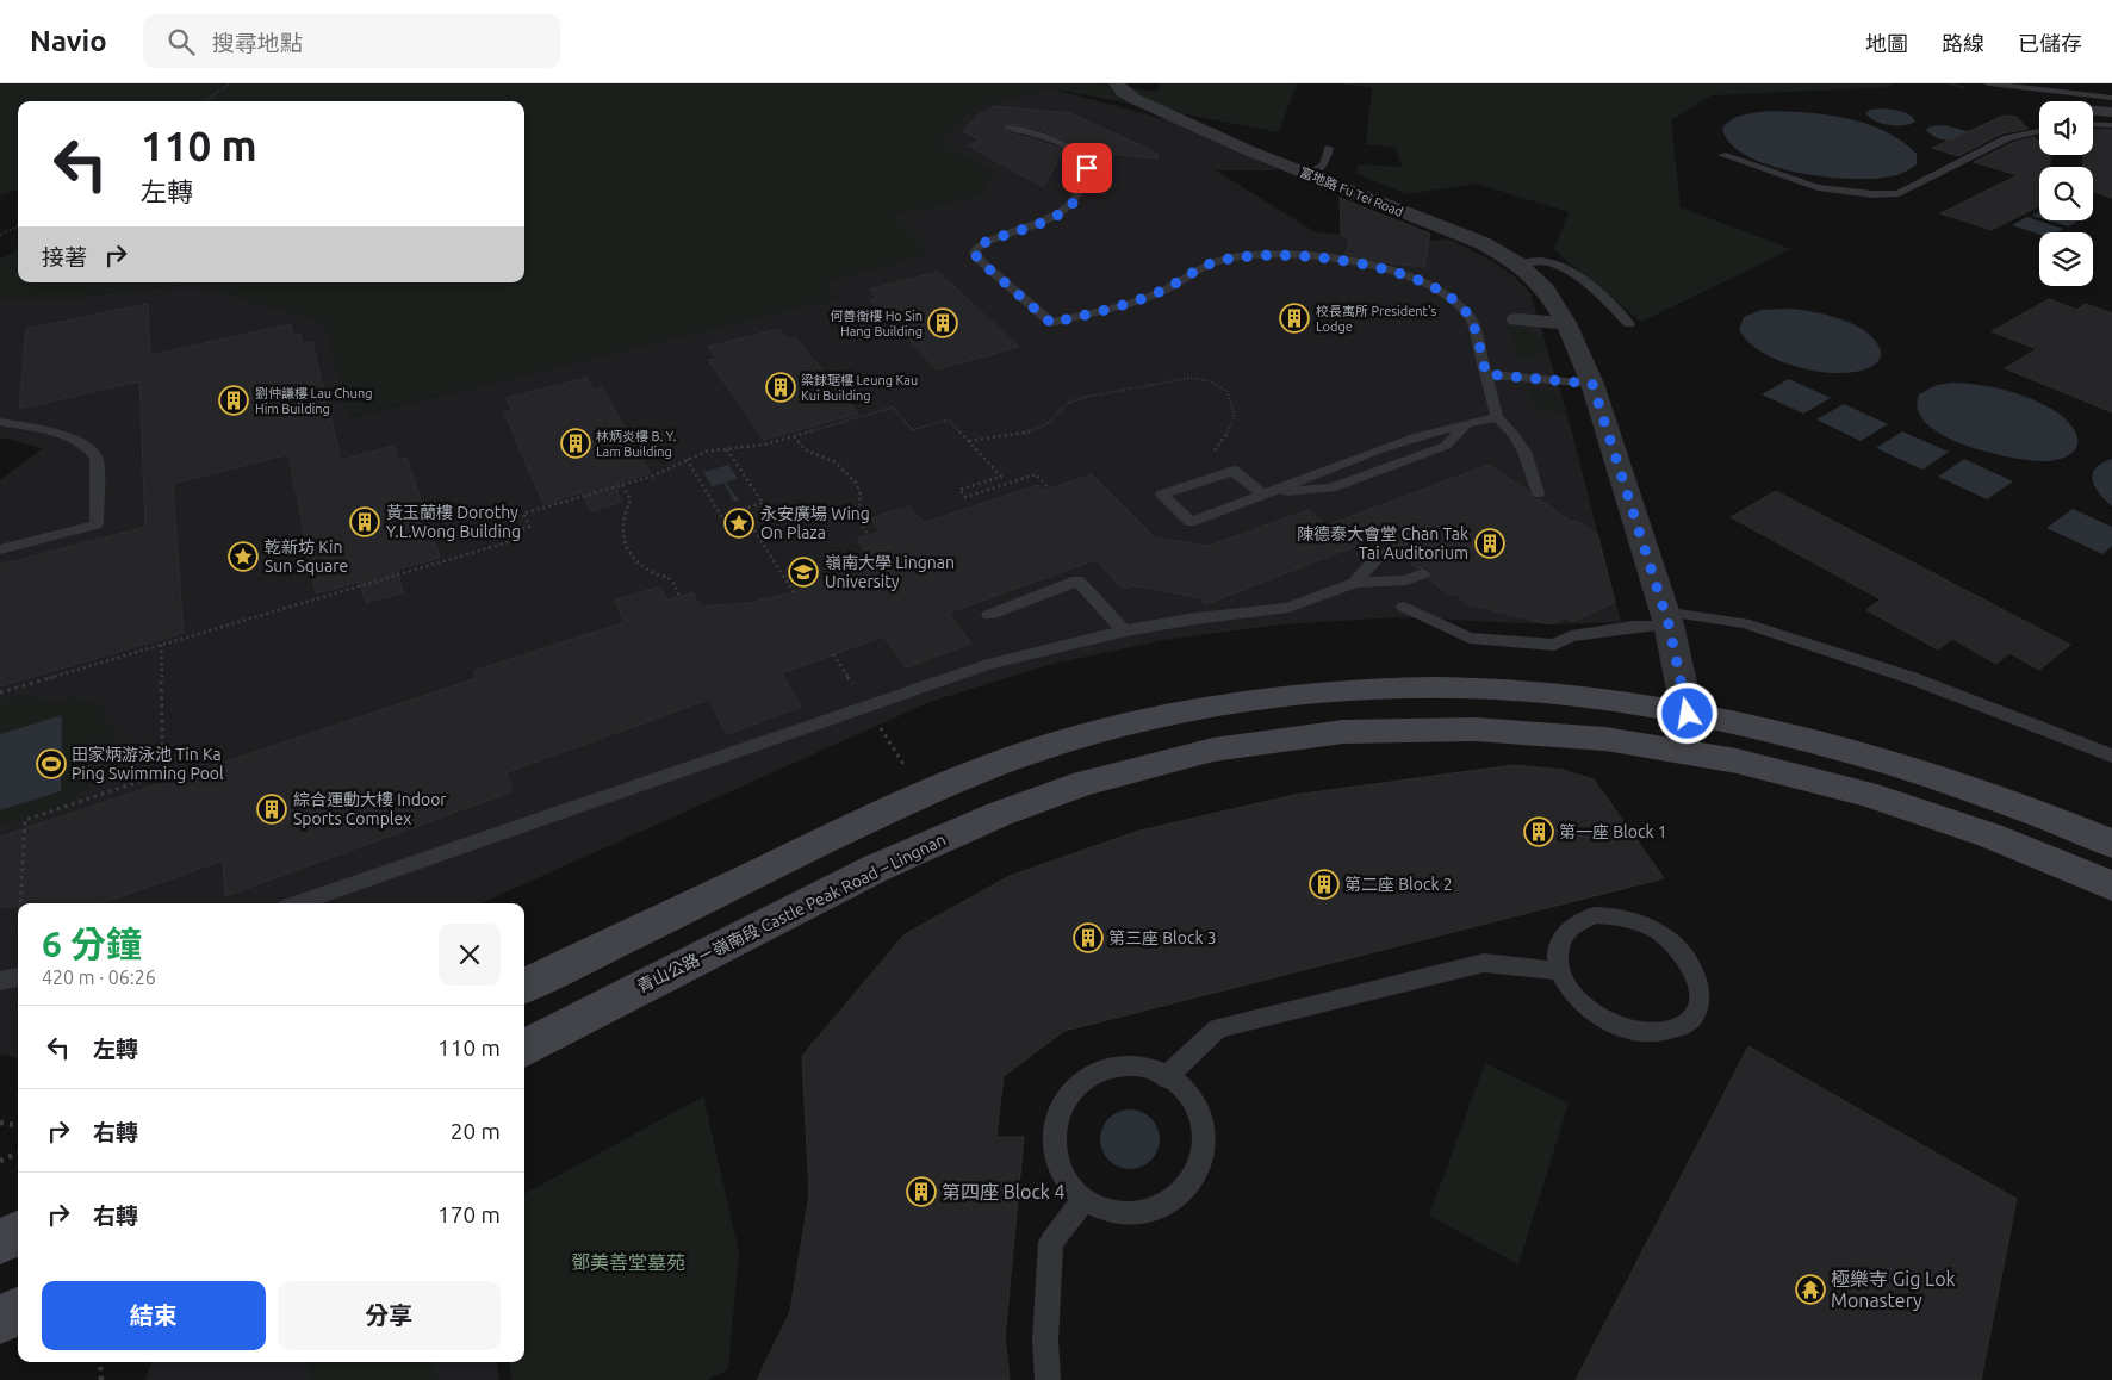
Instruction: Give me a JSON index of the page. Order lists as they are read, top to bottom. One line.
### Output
{"streets":{"main road":["青山公路－嶺南段 Castle Peak Road – Lingnan"],"street":["富地路 Fu Tei Road"]},"parks":["鄧美善堂墓苑"],"places":{"building":["校長寓所 President's Lodge","何善衡樓 Ho Sin Hang Building","梁銶琚樓 Leung Kau Kui Building","劉仲謙樓 Lau Chung Him Building","林炳炎樓 B. Y. Lam Building","黃玉蘭樓 Dorothy Y.L.Wong Building","陳德泰大會堂 Chan Tak Tai Auditorium","綜合運動大樓 Indoor Sports Complex","第一座 Block 1","第二座 Block 2","第三座 Block 3","第四座 Block 4"],"place":["永安廣場 Wing On Plaza","乾新坊 Kin Sun Square"],"school or university":["嶺南大學 Lingnan University"],"sports":["田家炳游泳池 Tin Ka Ping Swimming Pool"],"temple":["極樂寺 Gig Lok Monastery"]},"page":{"header":"Navio","search":"搜尋地點","nav":["地圖","路線","已儲存"],"turn":["110 m","左轉"],"then":"接著","heading":["6 分鐘","420 m · 06:26"],"list":[{"name":"左轉","value":"110 m"},{"name":"右轉","value":"20 m"},{"name":"右轉","value":"170 m"}],"buttons":["結束","分享"]}}
